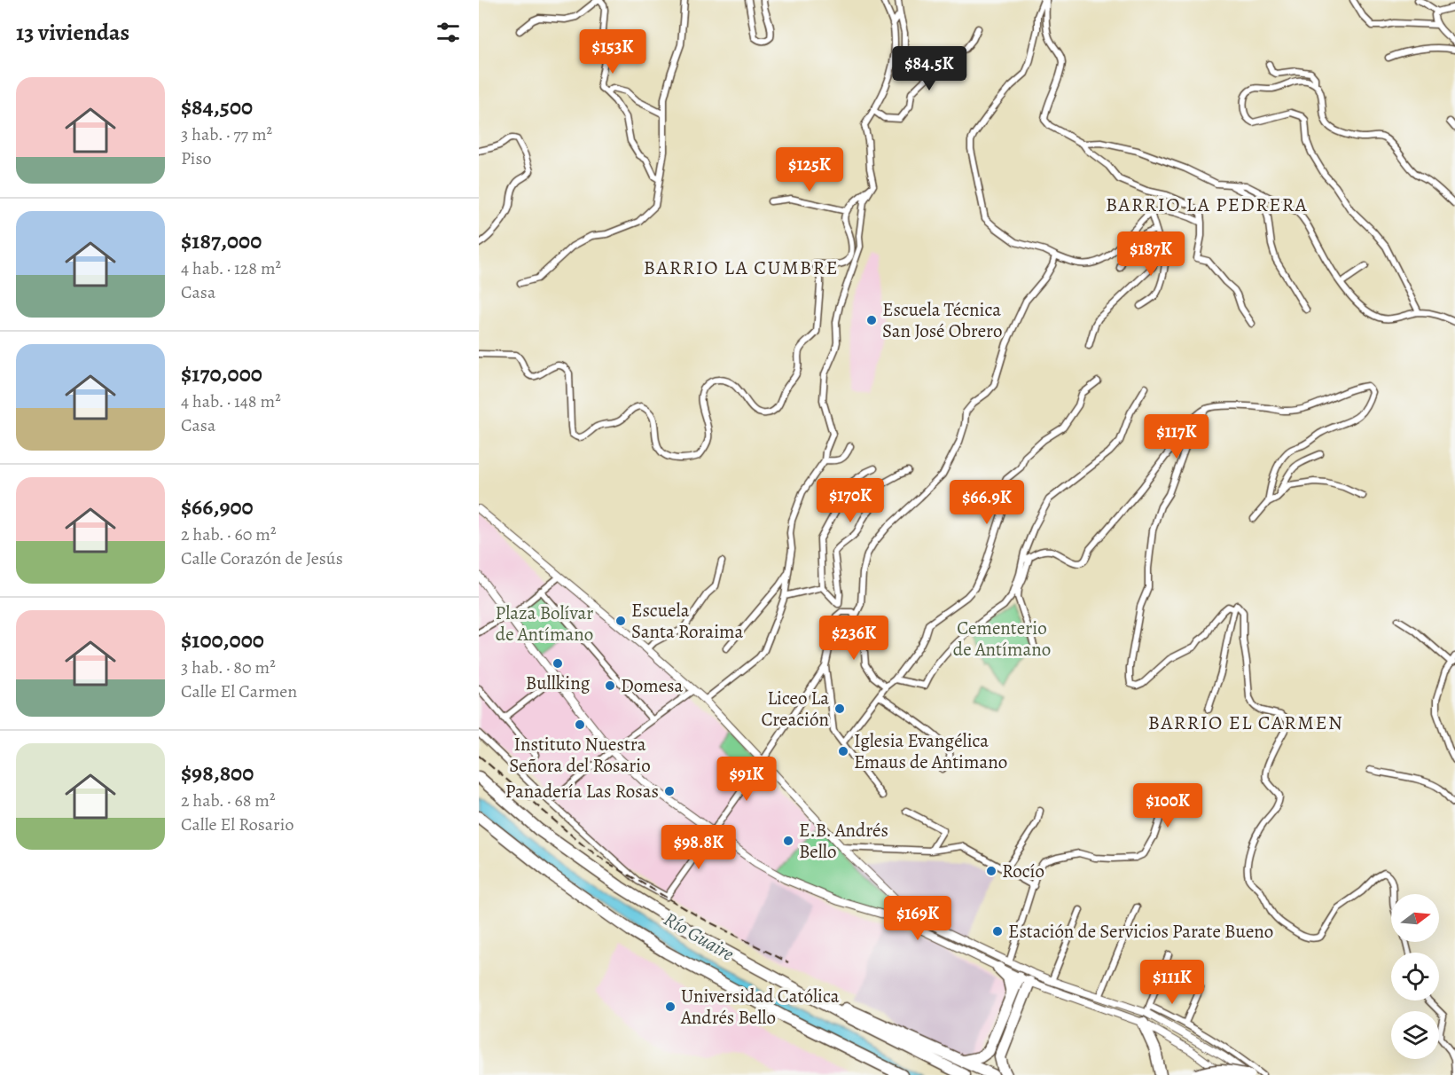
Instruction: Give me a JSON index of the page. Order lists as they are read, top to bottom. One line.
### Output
{"districts":["BARRIO LA PEDRERA","BARRIO LA CUMBRE","BARRIO EL CARMEN"],"water":["Río Guaire"],"parks":["Plaza Bolívar de Antímano","Cementerio de Antímano"],"places":["Escuela Técnica San José Obrero","Escuela Santa Roraima","Bullking","Domesa","Liceo La Creación","Instituto Nuestra Señora del Rosario","Iglesia Evangélica Emaus de Antimano","Panadería Las Rosas","E.B. Andrés Bello","Rocío","Estación de Servicios Parate Bueno","Universidad Católica Andrés Bello"],"north":"right","page":{"heading":"13 viviendas","price":["$153K","$84.5K","$125K","$187K","$117K","$170K","$66.9K","$236K","$91K","$100K","$98.8K","$169K","$111K"],"list":[{"name":"$84,500","note":"3 hab. · 77 m² · Piso"},{"name":"$187,000","note":"4 hab. · 128 m² · Casa"},{"name":"$170,000","note":"4 hab. · 148 m² · Casa"},{"name":"$66,900","note":"2 hab. · 60 m² · Calle Corazón de Jesús"},{"name":"$100,000","note":"3 hab. · 80 m² · Calle El Carmen"},{"name":"$98,800","note":"2 hab. · 68 m² · Calle El Rosario"}]}}
